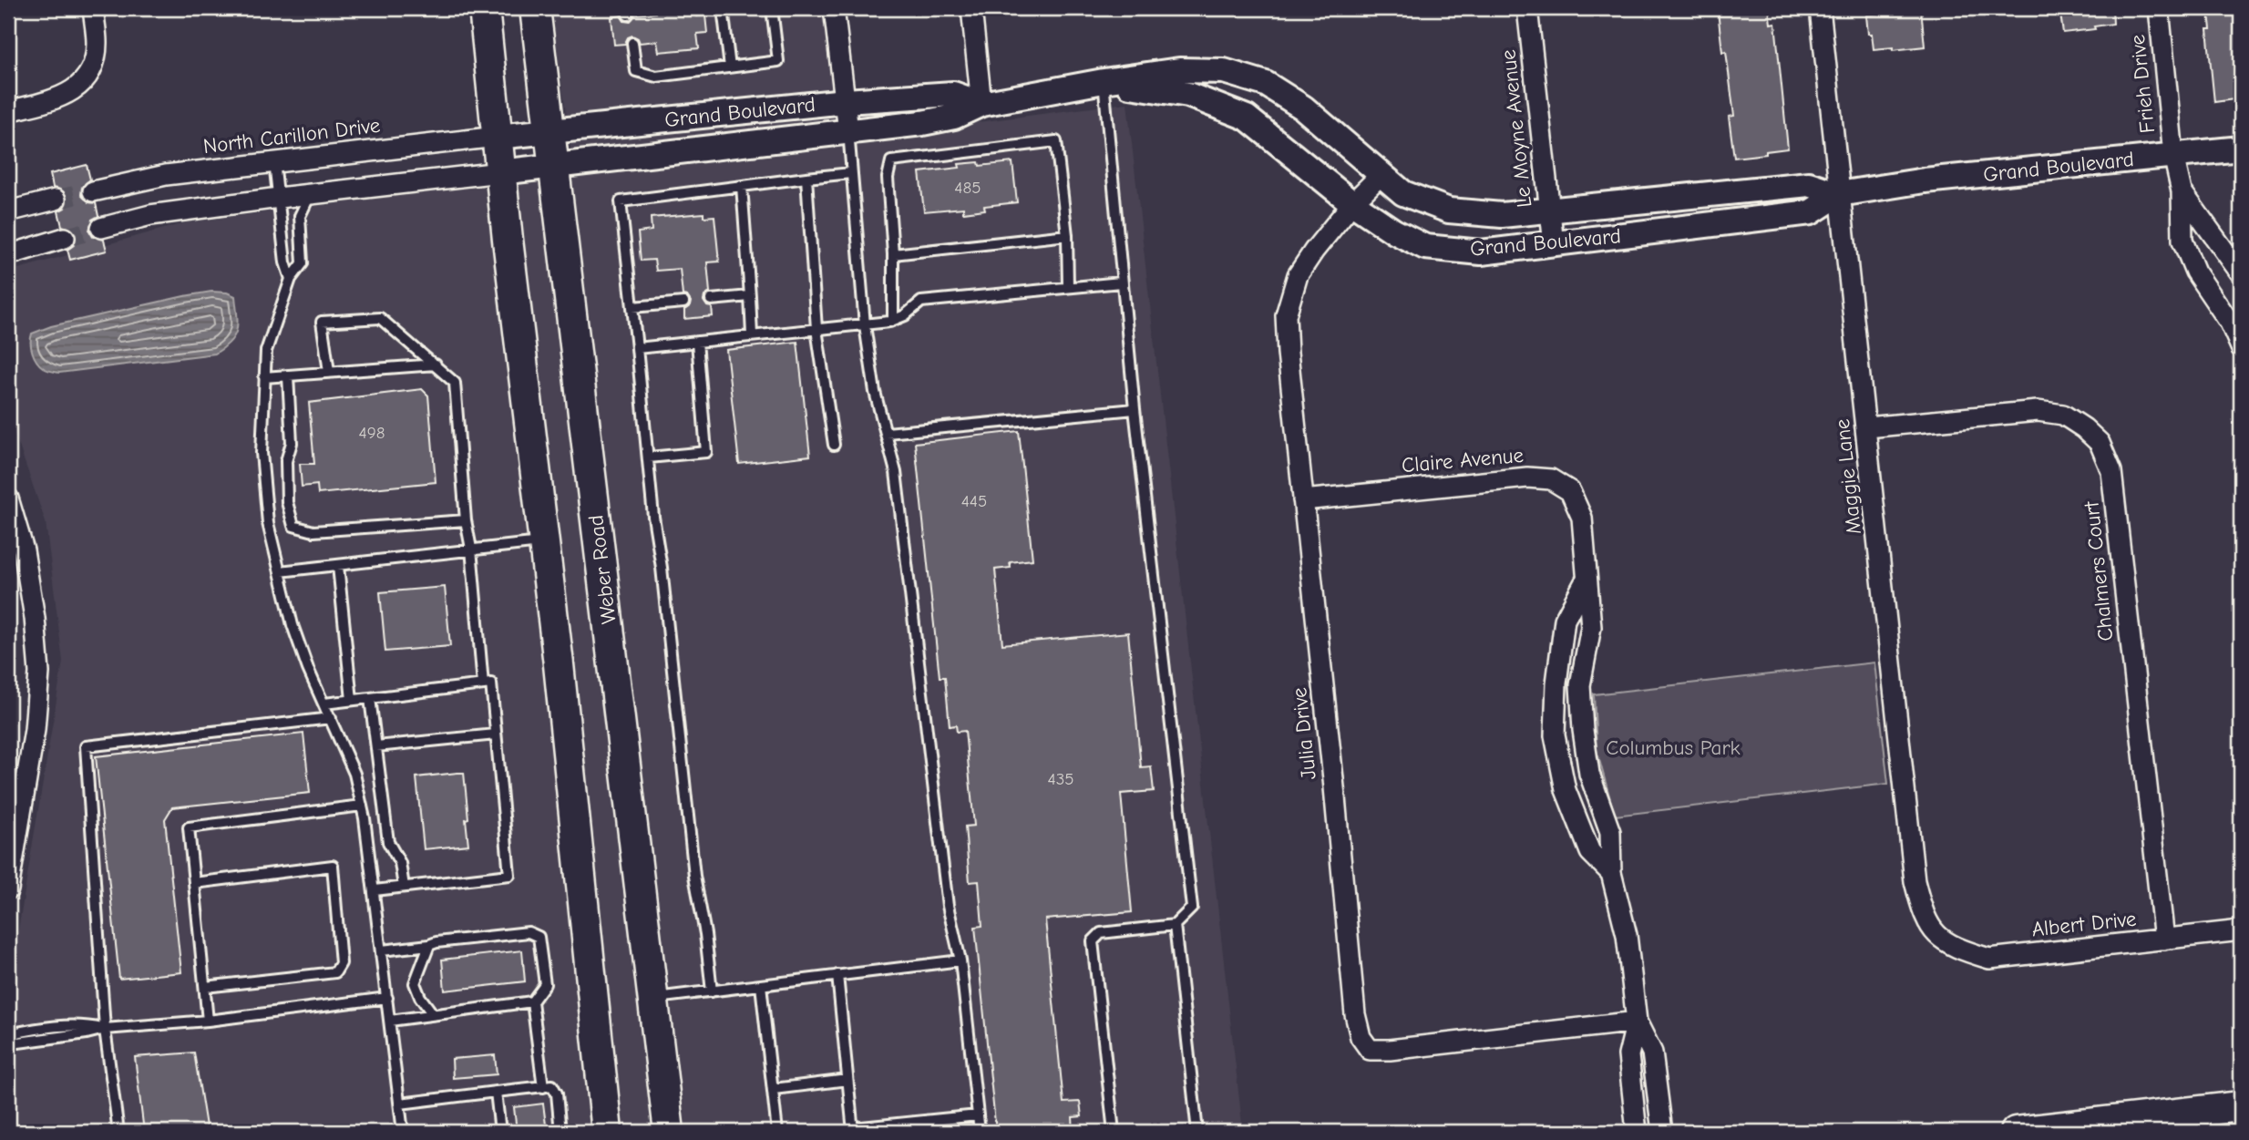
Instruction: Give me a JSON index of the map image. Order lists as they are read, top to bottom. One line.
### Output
{"streets":{"main road":["Weber Road"],"street":["Frieh Drive","Grand Boulevard","Le Moyne Avenue","North Carillon Drive","Claire Avenue","Maggie Lane","Chalmers Court","Julia Drive","Albert Drive"]},"crossings":[["Frieh Drive","Grand Boulevard"],["Grand Boulevard","Le Moyne Avenue"],["Grand Boulevard","North Carillon Drive"],["Grand Boulevard","Maggie Lane"],["Grand Boulevard","Weber Road"],["Grand Boulevard","Julia Drive"],["Claire Avenue","Julia Drive"],["Maggie Lane","Chalmers Court"],["Maggie Lane","Albert Drive"],["Chalmers Court","Albert Drive"]],"parks":["Columbus Park"],"house_numbers":["485","498","445","435"]}
